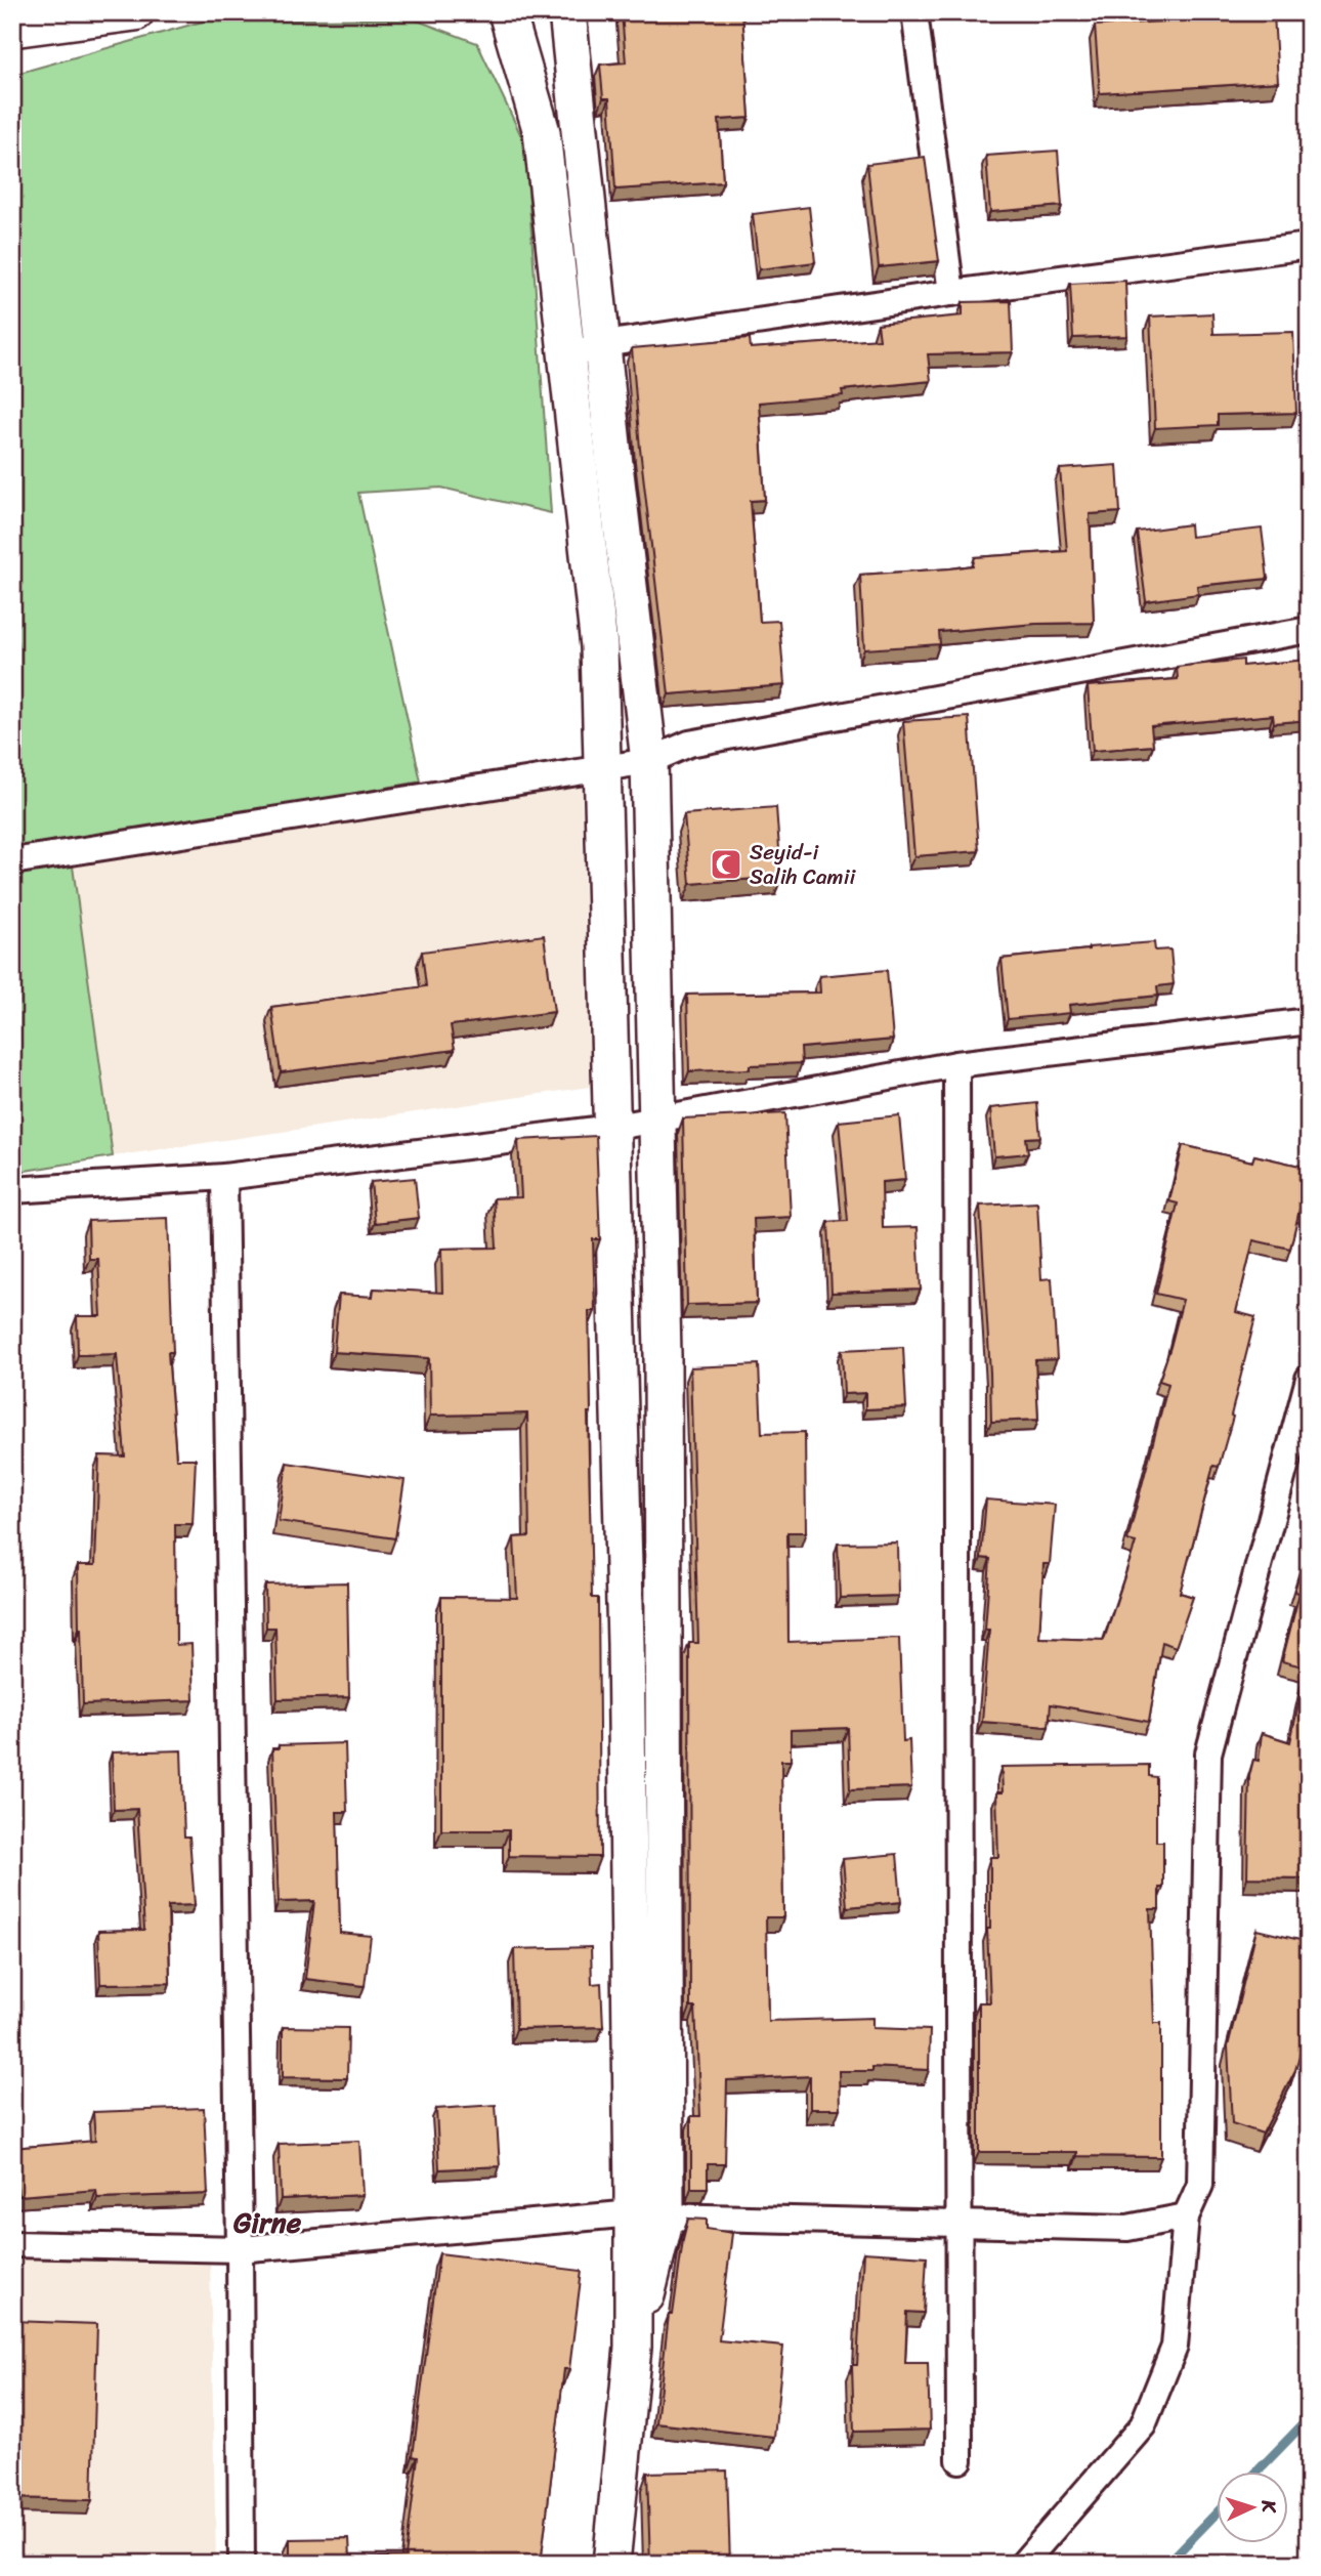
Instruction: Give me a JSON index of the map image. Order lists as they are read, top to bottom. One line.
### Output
{"districts":["Girne"],"places":{"mosque":["Seyid-i Salih Camii"]},"north":"right"}
